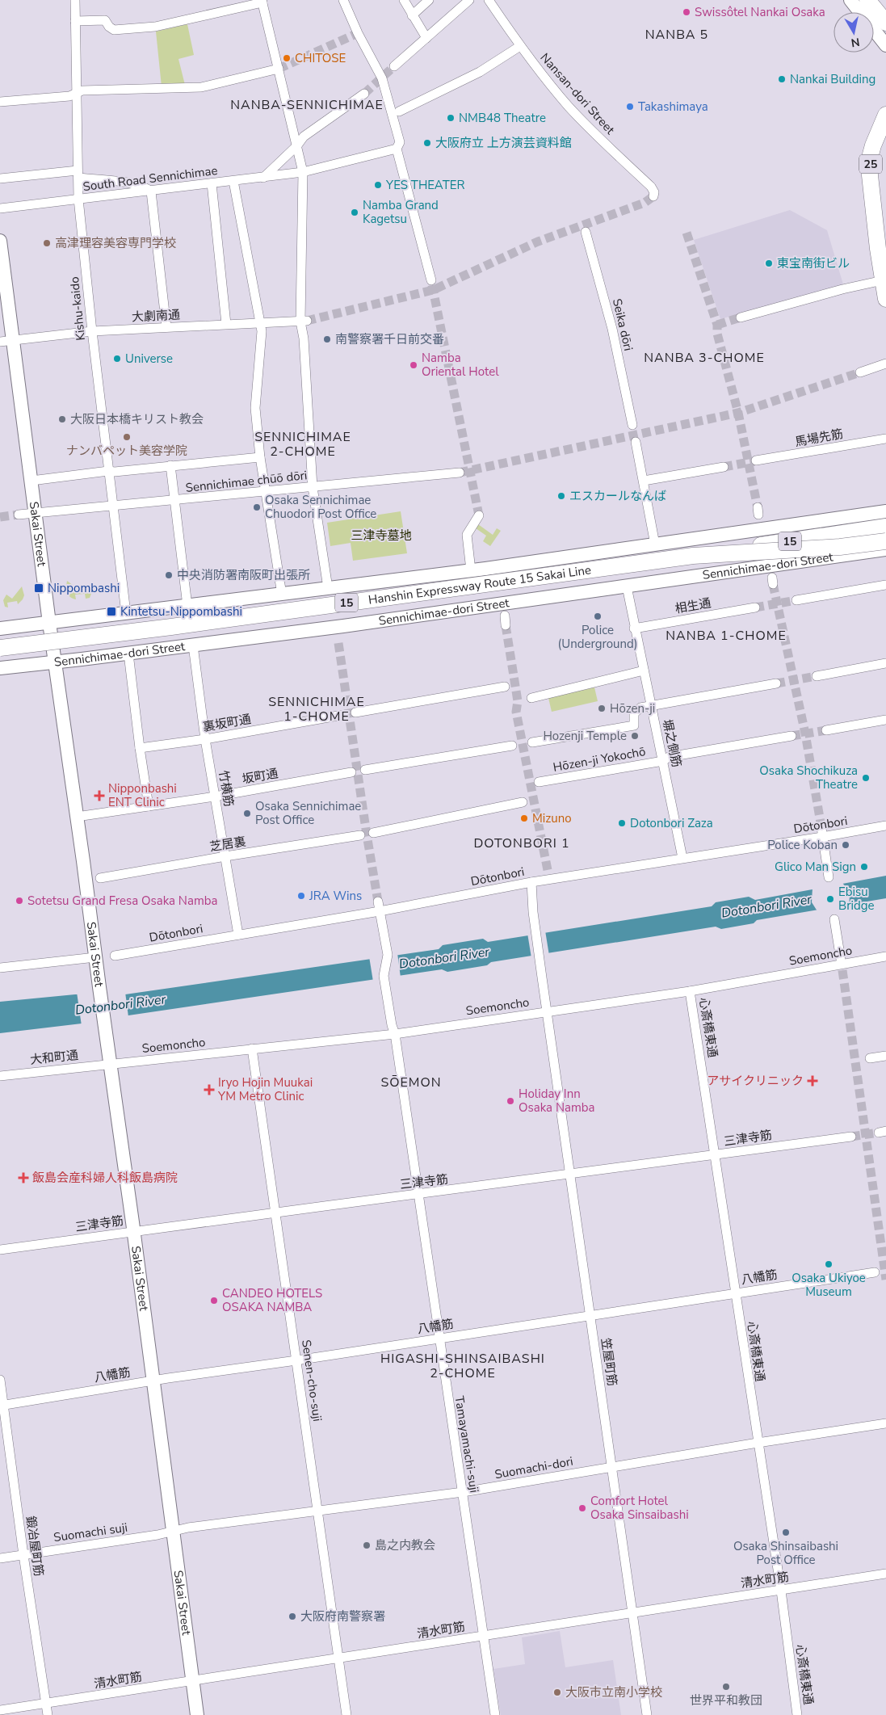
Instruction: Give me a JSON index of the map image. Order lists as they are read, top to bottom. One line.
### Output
{"streets":{"highway":["25","15","Hanshin Expressway Route 15 Sakai Line"],"main road":["Sakai Street","Sennichimae-dori Street"],"street":["Nansan-dori Street","South Road Sennichimae","Kishu-kaido","大劇南通","Seika dōri","馬場先筋","Sennichimae chūō dōri","相生通","裏坂町通","塀之側筋","Hōzen-ji Yokochō","坂町通","竹横筋","Dōtonbori","芝居裏","Soemoncho","心斎橋東通","大和町通","三津寺筋","八幡筋","笠屋町筋","Senen-cho-suji","Tamayamachi-suji","Suomachi-dori","Suomachi suji","鍛冶屋町筋","清水町筋"]},"crossings":[["South Road Sennichimae","Kishu-kaido"],["Kishu-kaido","大劇南通"],["Kishu-kaido","Sennichimae chūō dōri"],["大劇南通","Sakai Street"],["Sennichimae chūō dōri","Sakai Street"],["Sakai Street","Sennichimae-dori Street"],["Sakai Street","坂町通"],["Sakai Street","Soemoncho"],["Sakai Street","大和町通"],["Sakai Street","三津寺筋"],["Sakai Street","八幡筋"],["Sakai Street","Suomachi suji"],["Sakai Street","清水町筋"],["Sennichimae-dori Street","塀之側筋"],["Sennichimae-dori Street","竹横筋"],["相生通","塀之側筋"],["裏坂町通","竹横筋"],["塀之側筋","Hōzen-ji Yokochō"],["塀之側筋","Dōtonbori"],["坂町通","竹横筋"],["竹横筋","Dōtonbori"],["竹横筋","芝居裏"],["Dōtonbori","笠屋町筋"],["Dōtonbori","Tamayamachi-suji"],["Soemoncho","心斎橋東通"],["Soemoncho","大和町通"],["Soemoncho","笠屋町筋"],["Soemoncho","Senen-cho-suji"],["Soemoncho","Tamayamachi-suji"],["心斎橋東通","三津寺筋"],["心斎橋東通","八幡筋"],["心斎橋東通","Suomachi-dori"],["心斎橋東通","清水町筋"],["三津寺筋","笠屋町筋"],["三津寺筋","Senen-cho-suji"],["三津寺筋","Tamayamachi-suji"],["八幡筋","笠屋町筋"],["八幡筋","Senen-cho-suji"],["八幡筋","Tamayamachi-suji"],["八幡筋","鍛冶屋町筋"],["笠屋町筋","Suomachi-dori"],["笠屋町筋","清水町筋"],["Senen-cho-suji","Suomachi-dori"],["Senen-cho-suji","Suomachi suji"],["Senen-cho-suji","清水町筋"],["Tamayamachi-suji","Suomachi-dori"],["Tamayamachi-suji","清水町筋"],["Suomachi-dori","Suomachi suji"],["Suomachi suji","鍛冶屋町筋"],["鍛冶屋町筋","清水町筋"]],"districts":["NANBA 5","NANBA-SENNICHIMAE","NANBA 3-CHOME","SENNICHIMAE 2-CHOME","NANBA 1-CHOME","SENNICHIMAE 1-CHOME","DOTONBORI 1","SŌEMON","HIGASHI-SHINSAIBASHI 2-CHOME"],"water":["Dotonbori River"],"parks":["三津寺墓地"],"places":{"other":["Swissôtel Nankai Osaka","CHITOSE","Nankai Building","Takashimaya","NMB48 Theatre","大阪府立 上方演芸資料館","YES THEATER","Namba Grand Kagetsu","高津理容美容専門学校","東宝南街ビル","南警察署千日前交番","Universe","Namba Oriental Hotel","大阪日本橋キリスト教会","ナンバペット美容学院","エスカールなんば","Osaka Sennichimae Chuodori Post Office","中央消防署南阪町出張所","Police (Underground)","Hōzen-ji","Hozenji Temple","Osaka Shochikuza Theatre","Osaka Sennichimae Post Office","Mizuno","Dotonbori Zaza","Police Koban","Glico Man Sign","JRA Wins","Ebisu Bridge","Sotetsu Grand Fresa Osaka Namba","Holiday Inn Osaka Namba","Osaka Ukiyoe Museum","CANDEO HOTELS OSAKA NAMBA","Comfort Hotel Osaka Sinsaibashi","Osaka Shinsaibashi Post Office","島之内教会","大阪府南警察署","世界平和教団","大阪市立南小学校"],"transit":["Nippombashi","Kintetsu-Nippombashi"],"health":["Nipponbashi ENT Clinic","アサイクリニック","Iryo Hojin Muukai YM Metro Clinic","飯島会産科婦人科飯島病院"]},"north":"bottom"}
